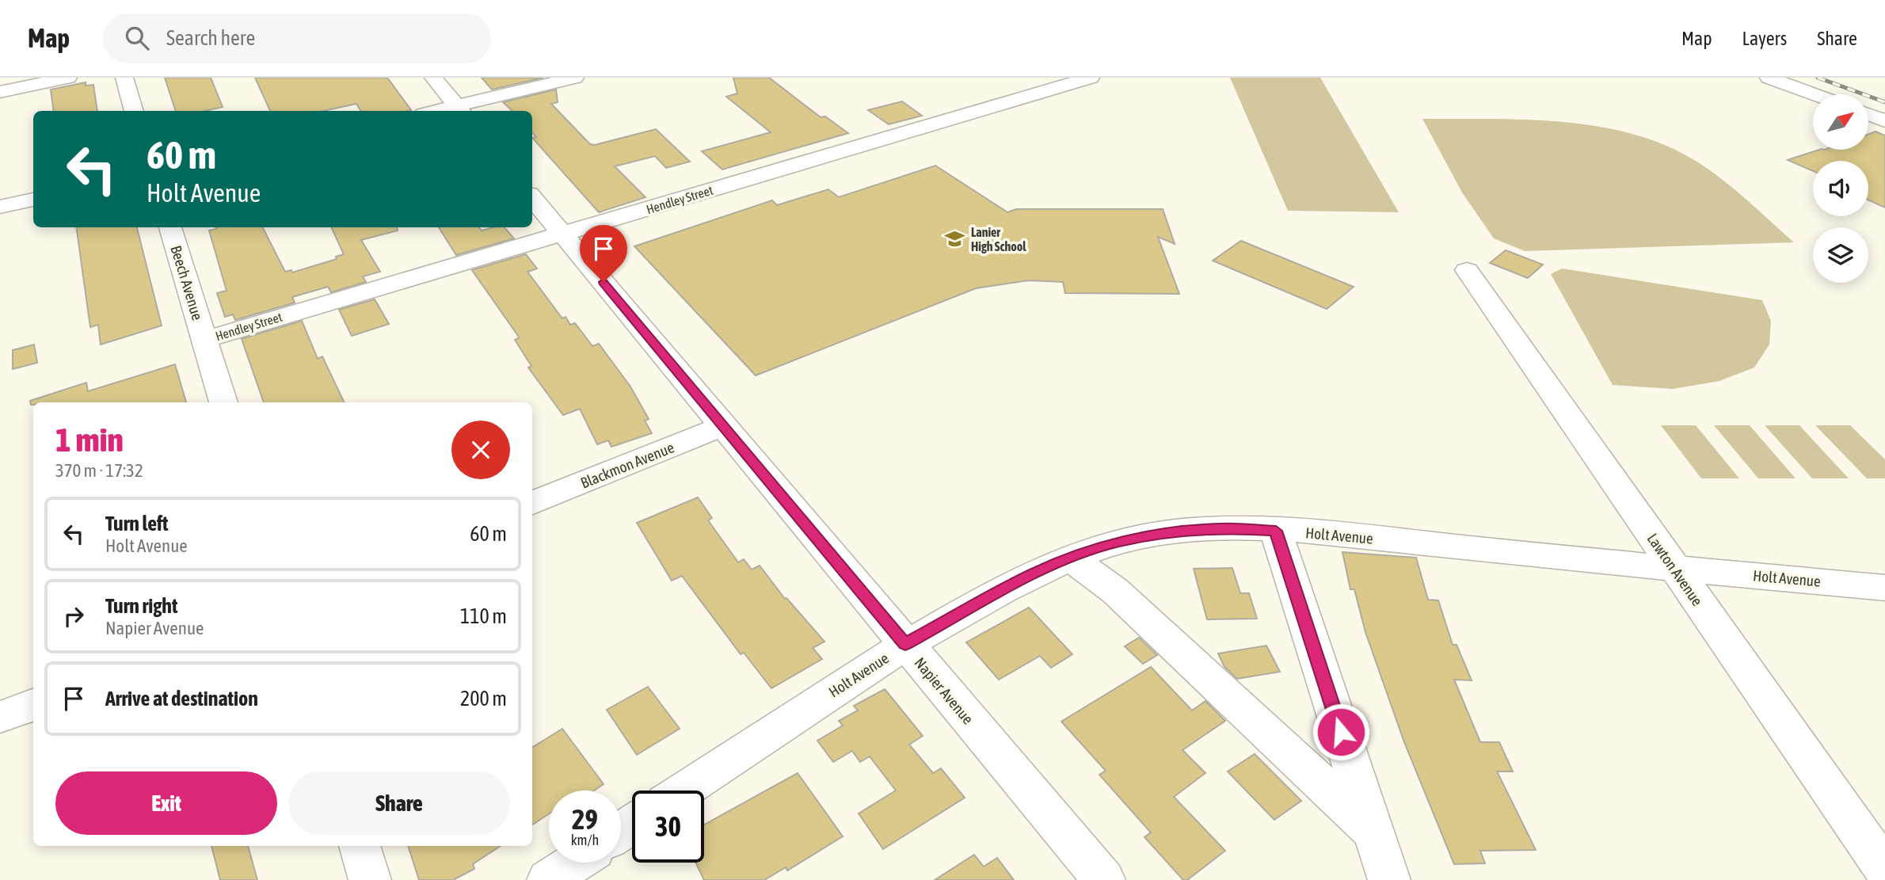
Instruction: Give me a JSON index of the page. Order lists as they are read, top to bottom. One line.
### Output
{"streets":{"street":["Hendley Street","Beech Avenue","Blackmon Avenue","Holt Avenue","Lawton Avenue","Napier Avenue"]},"crossings":[["Hendley Street","Beech Avenue"],["Hendley Street","Napier Avenue"],["Blackmon Avenue","Napier Avenue"],["Holt Avenue","Lawton Avenue"],["Holt Avenue","Napier Avenue"]],"places":{"school or university":["Lanier High School"]},"north":"top right","page":{"header":"Map","search":"Search here","nav":["Map","Layers","Share"],"turn":["60 m","Holt Avenue"],"heading":["1 min","370 m · 17:32"],"list":[{"name":"Turn left","note":"Holt Avenue","value":"60 m"},{"name":"Turn right","note":"Napier Avenue","value":"110 m"},{"name":"Arrive at destination","value":"200 m"}],"buttons":["Exit","Share"],"speed":"29 km/h","limit":"30"}}
